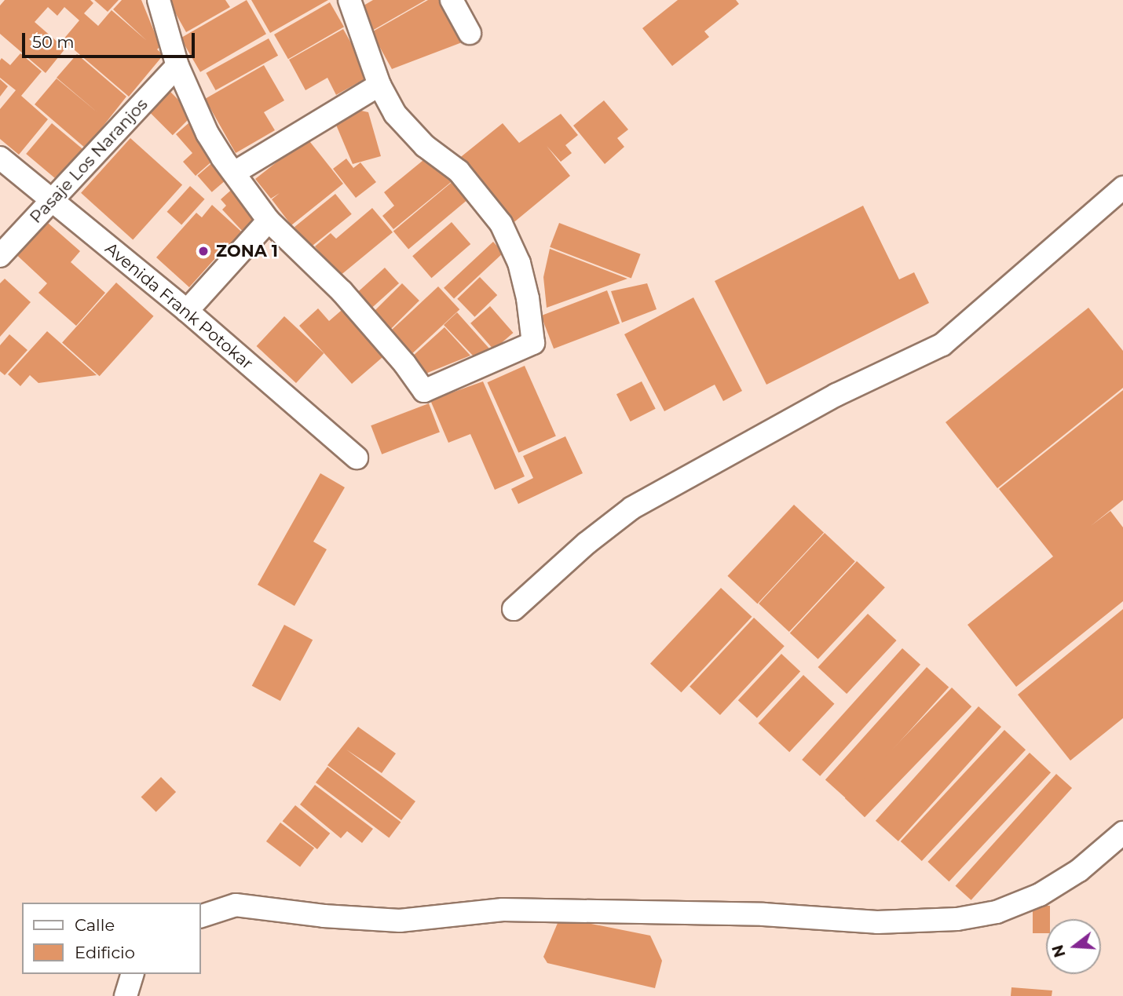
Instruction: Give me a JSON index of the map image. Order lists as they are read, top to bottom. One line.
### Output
{"streets":{"street":["Pasaje Los Naranjos","Avenida Frank Potokar"]},"crossings":[["Pasaje Los Naranjos","Avenida Frank Potokar"]],"places":["ZONA 1"],"legend":["Calle","Edificio"],"scale_bar":"50 m","north":"left"}
